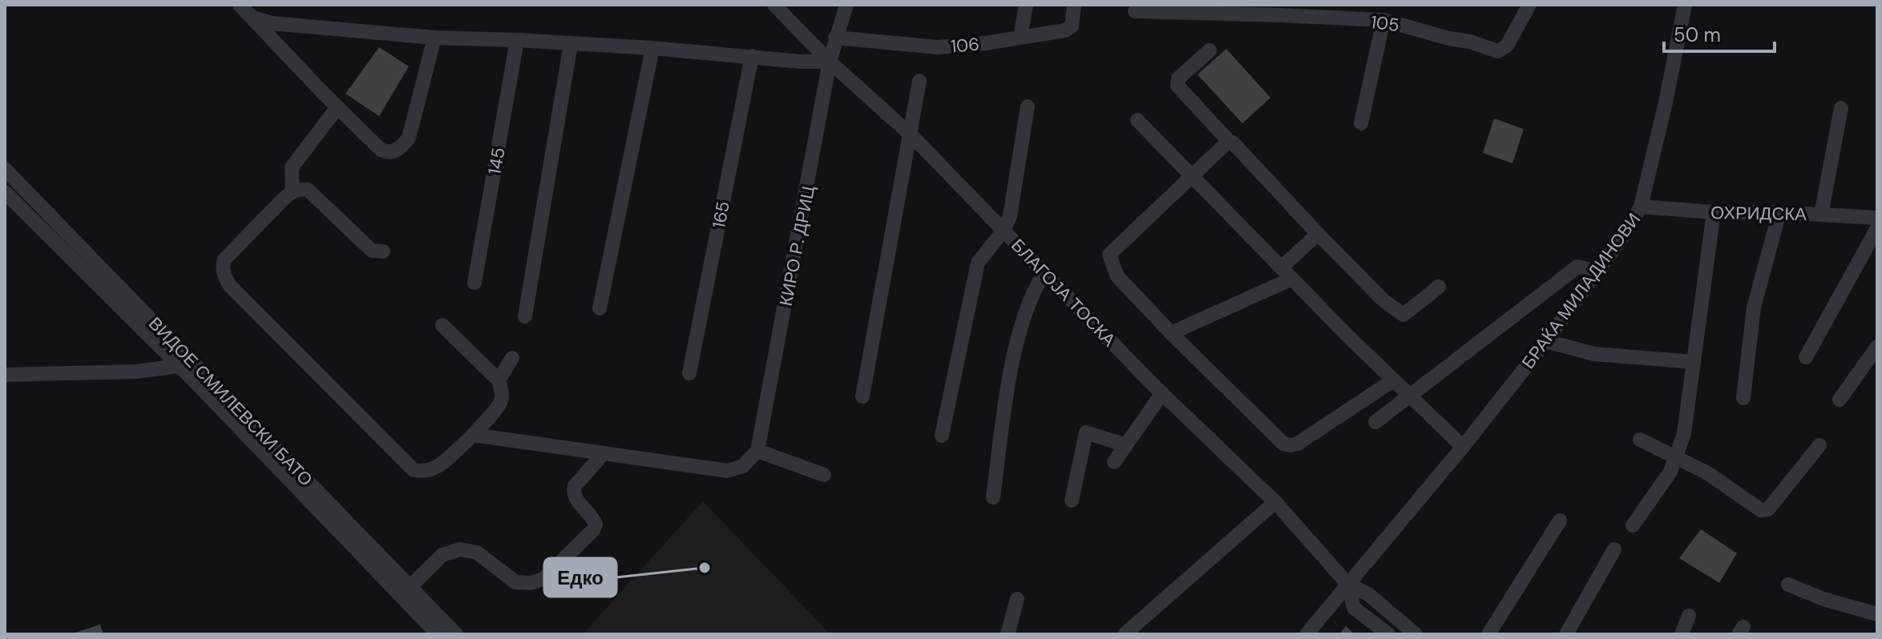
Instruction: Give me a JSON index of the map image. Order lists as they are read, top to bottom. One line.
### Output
{"streets":{"street":["105","106","145","ОХРИДСКА","165","КИРО Р. ДРИЦ","БРАЌА МИЛАДИНОВИ","БЛАГОЈА ТОСКА","ВИДОЕ СМИЛЕВСКИ БАТО"]},"crossings":[["106","КИРО Р. ДРИЦ"],["ОХРИДСКА","БРАЌА МИЛАДИНОВИ"],["КИРО Р. ДРИЦ","БЛАГОЈА ТОСКА"],["БРАЌА МИЛАДИНОВИ","БЛАГОЈА ТОСКА"]],"places":["Едко"],"scale_bar":"50 m"}
